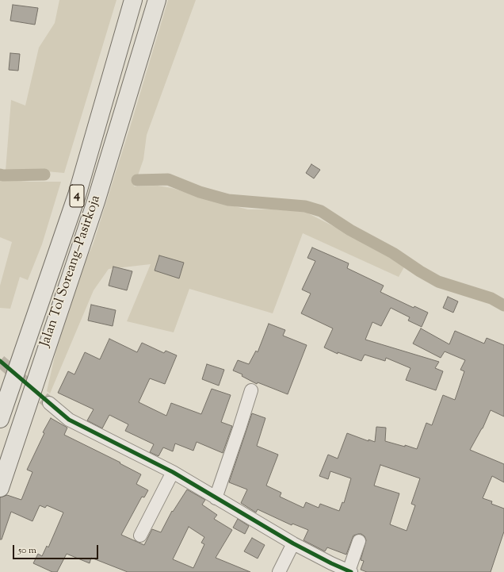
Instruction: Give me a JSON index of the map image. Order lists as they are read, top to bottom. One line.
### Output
{"streets":{"highway":["4","Jalan Tol Soreang–Pasirkoja"]},"scale_bar":"50 m"}
